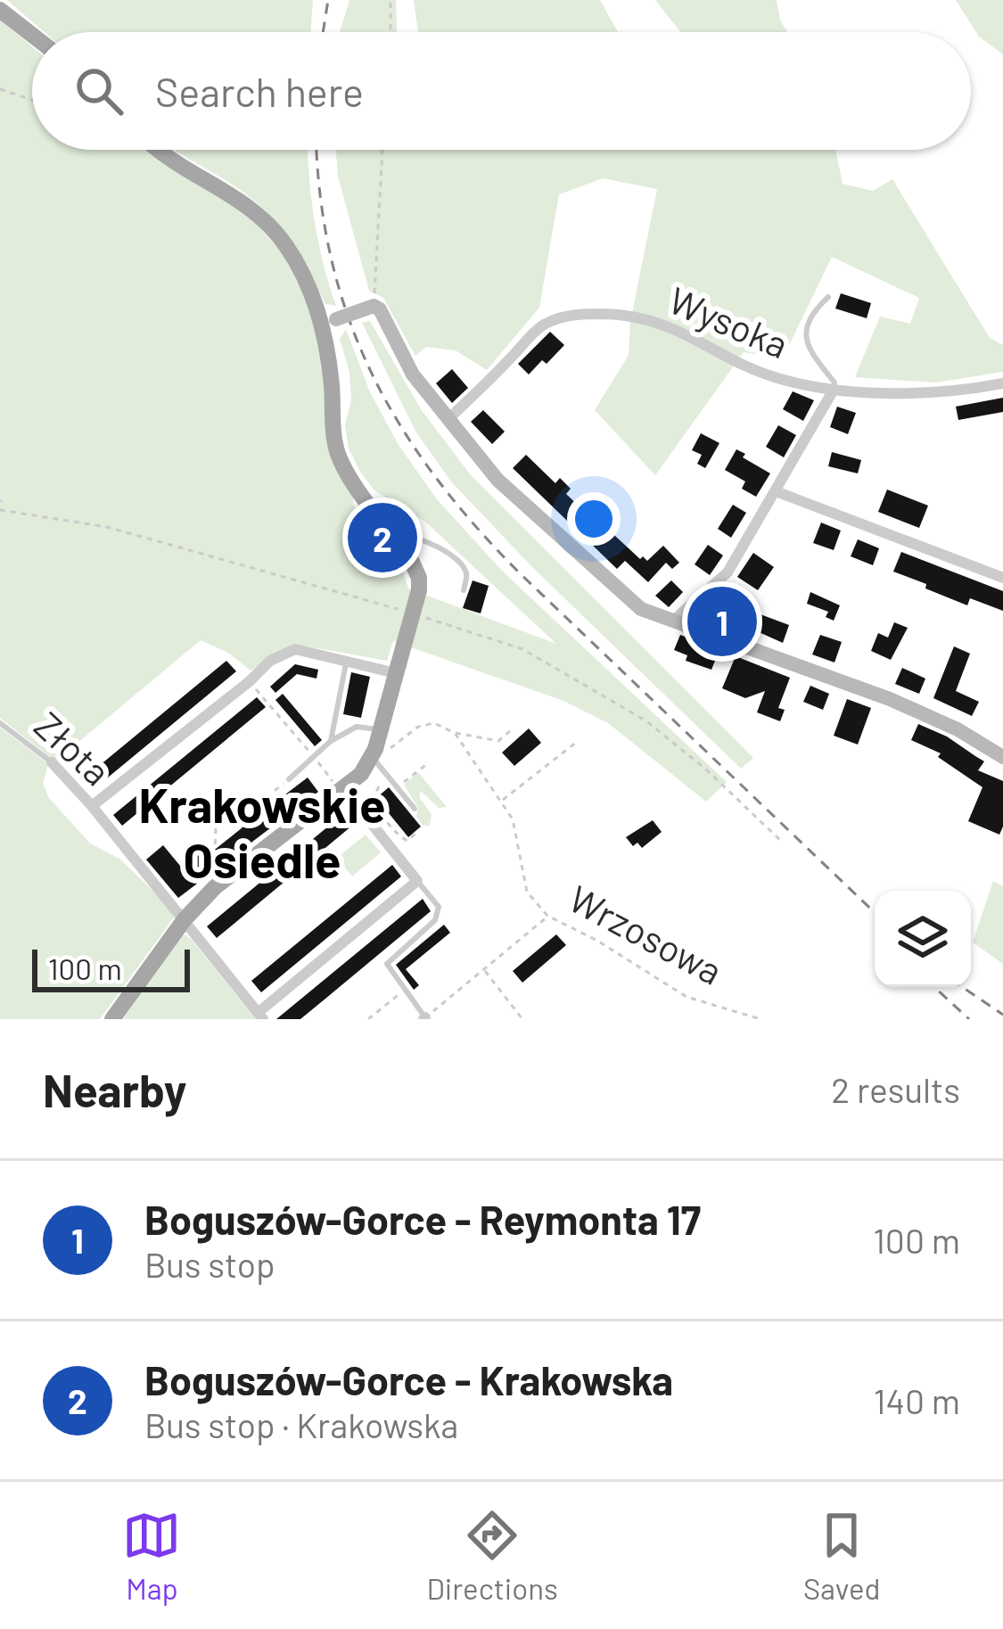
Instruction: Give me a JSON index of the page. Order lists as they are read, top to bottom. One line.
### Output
{"streets":{"street":["Wysoka","Złota"],"path":["Wrzosowa"]},"districts":["Krakowskie Osiedle"],"scale_bar":"100 m","page":{"search":"Search here","pins":["2","1"],"scale":"100 m","heading":["Nearby","2 results"],"list":[{"mark":"1","name":"Boguszów-Gorce - Reymonta 17","note":"Bus stop","value":"100 m"},{"mark":"2","name":"Boguszów-Gorce - Krakowska","note":"Bus stop · Krakowska","value":"140 m"}],"nav":["Map","Directions","Saved"]}}
